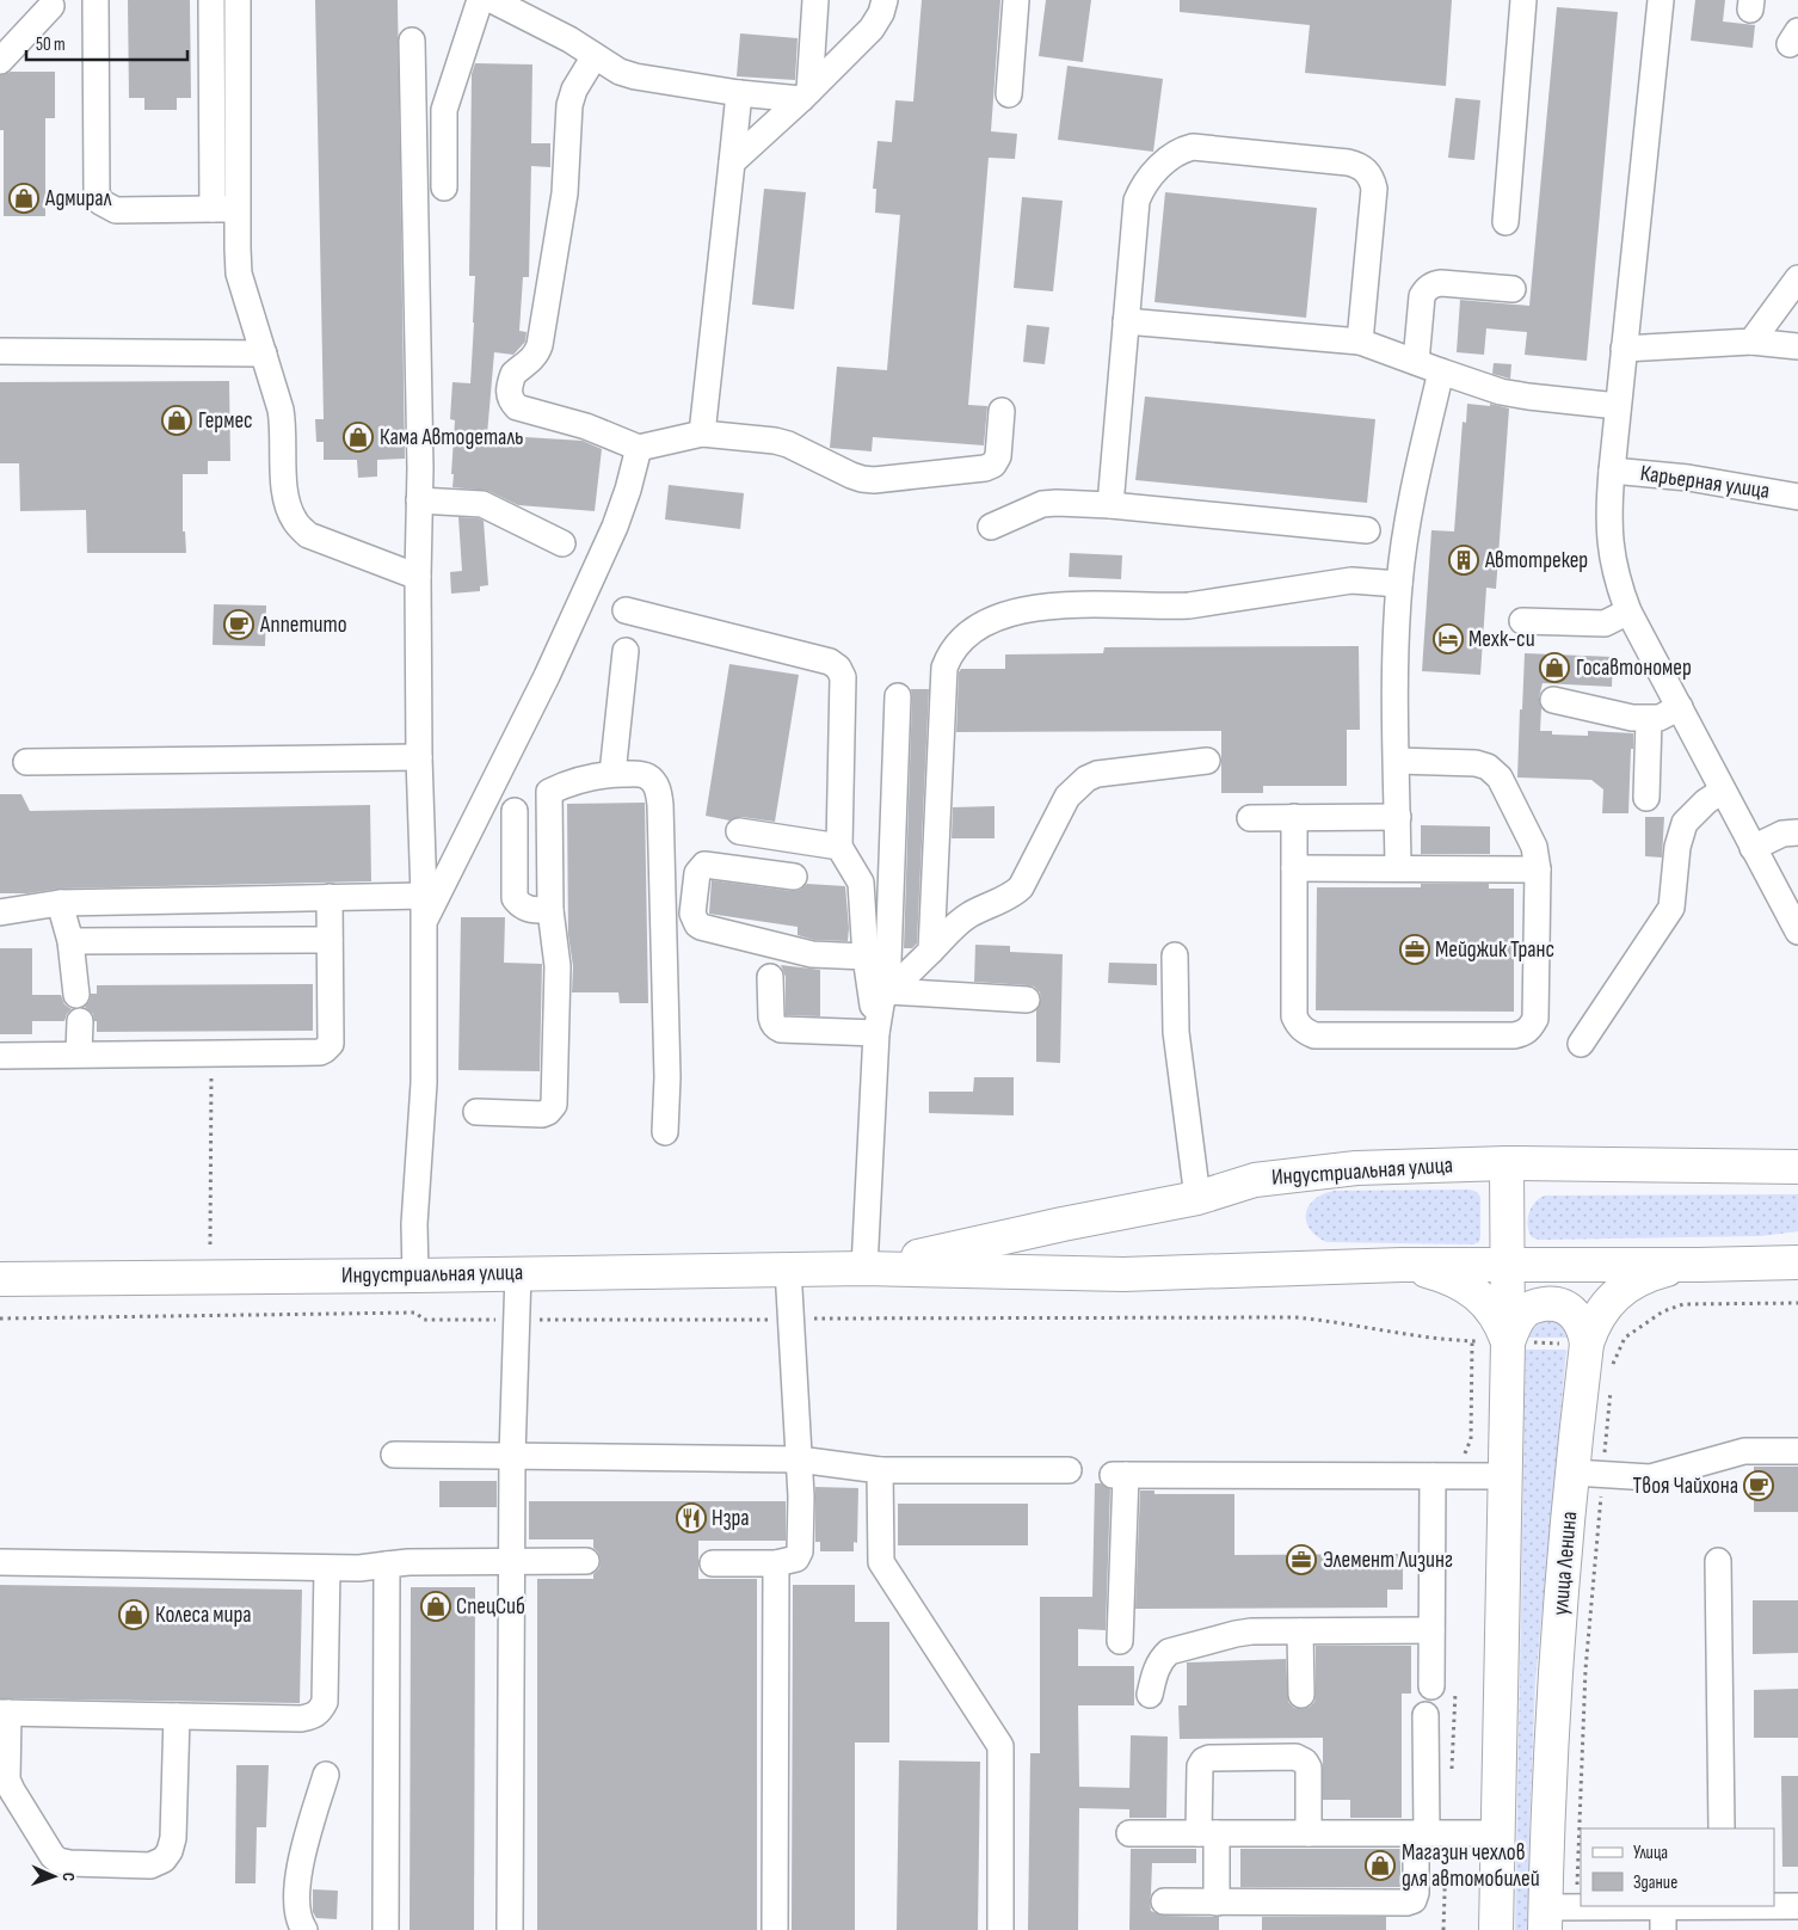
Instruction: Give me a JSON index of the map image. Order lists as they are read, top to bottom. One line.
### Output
{"streets":{"main road":["Индустриальная улица","улица Ленина"],"street":["Карьерная улица"]},"crossings":[["Индустриальная улица","улица Ленина"]],"places":{"shop":["Адмирал","Гермес","Кама Автодеталь","Госавтономер","СпецСиб","Колеса мира","Магазин чехлов для автомобилей"],"building":["Автотрекер"],"cafe":["Аппетито","Твоя Чайхона"],"hotel":["Мехк-си"],"office":["Мейджик Транс","Элемент Лизинг"],"restaurant":["Нзра"]},"legend":["Улица","Здание"],"scale_bar":"50 m","north":"right"}
